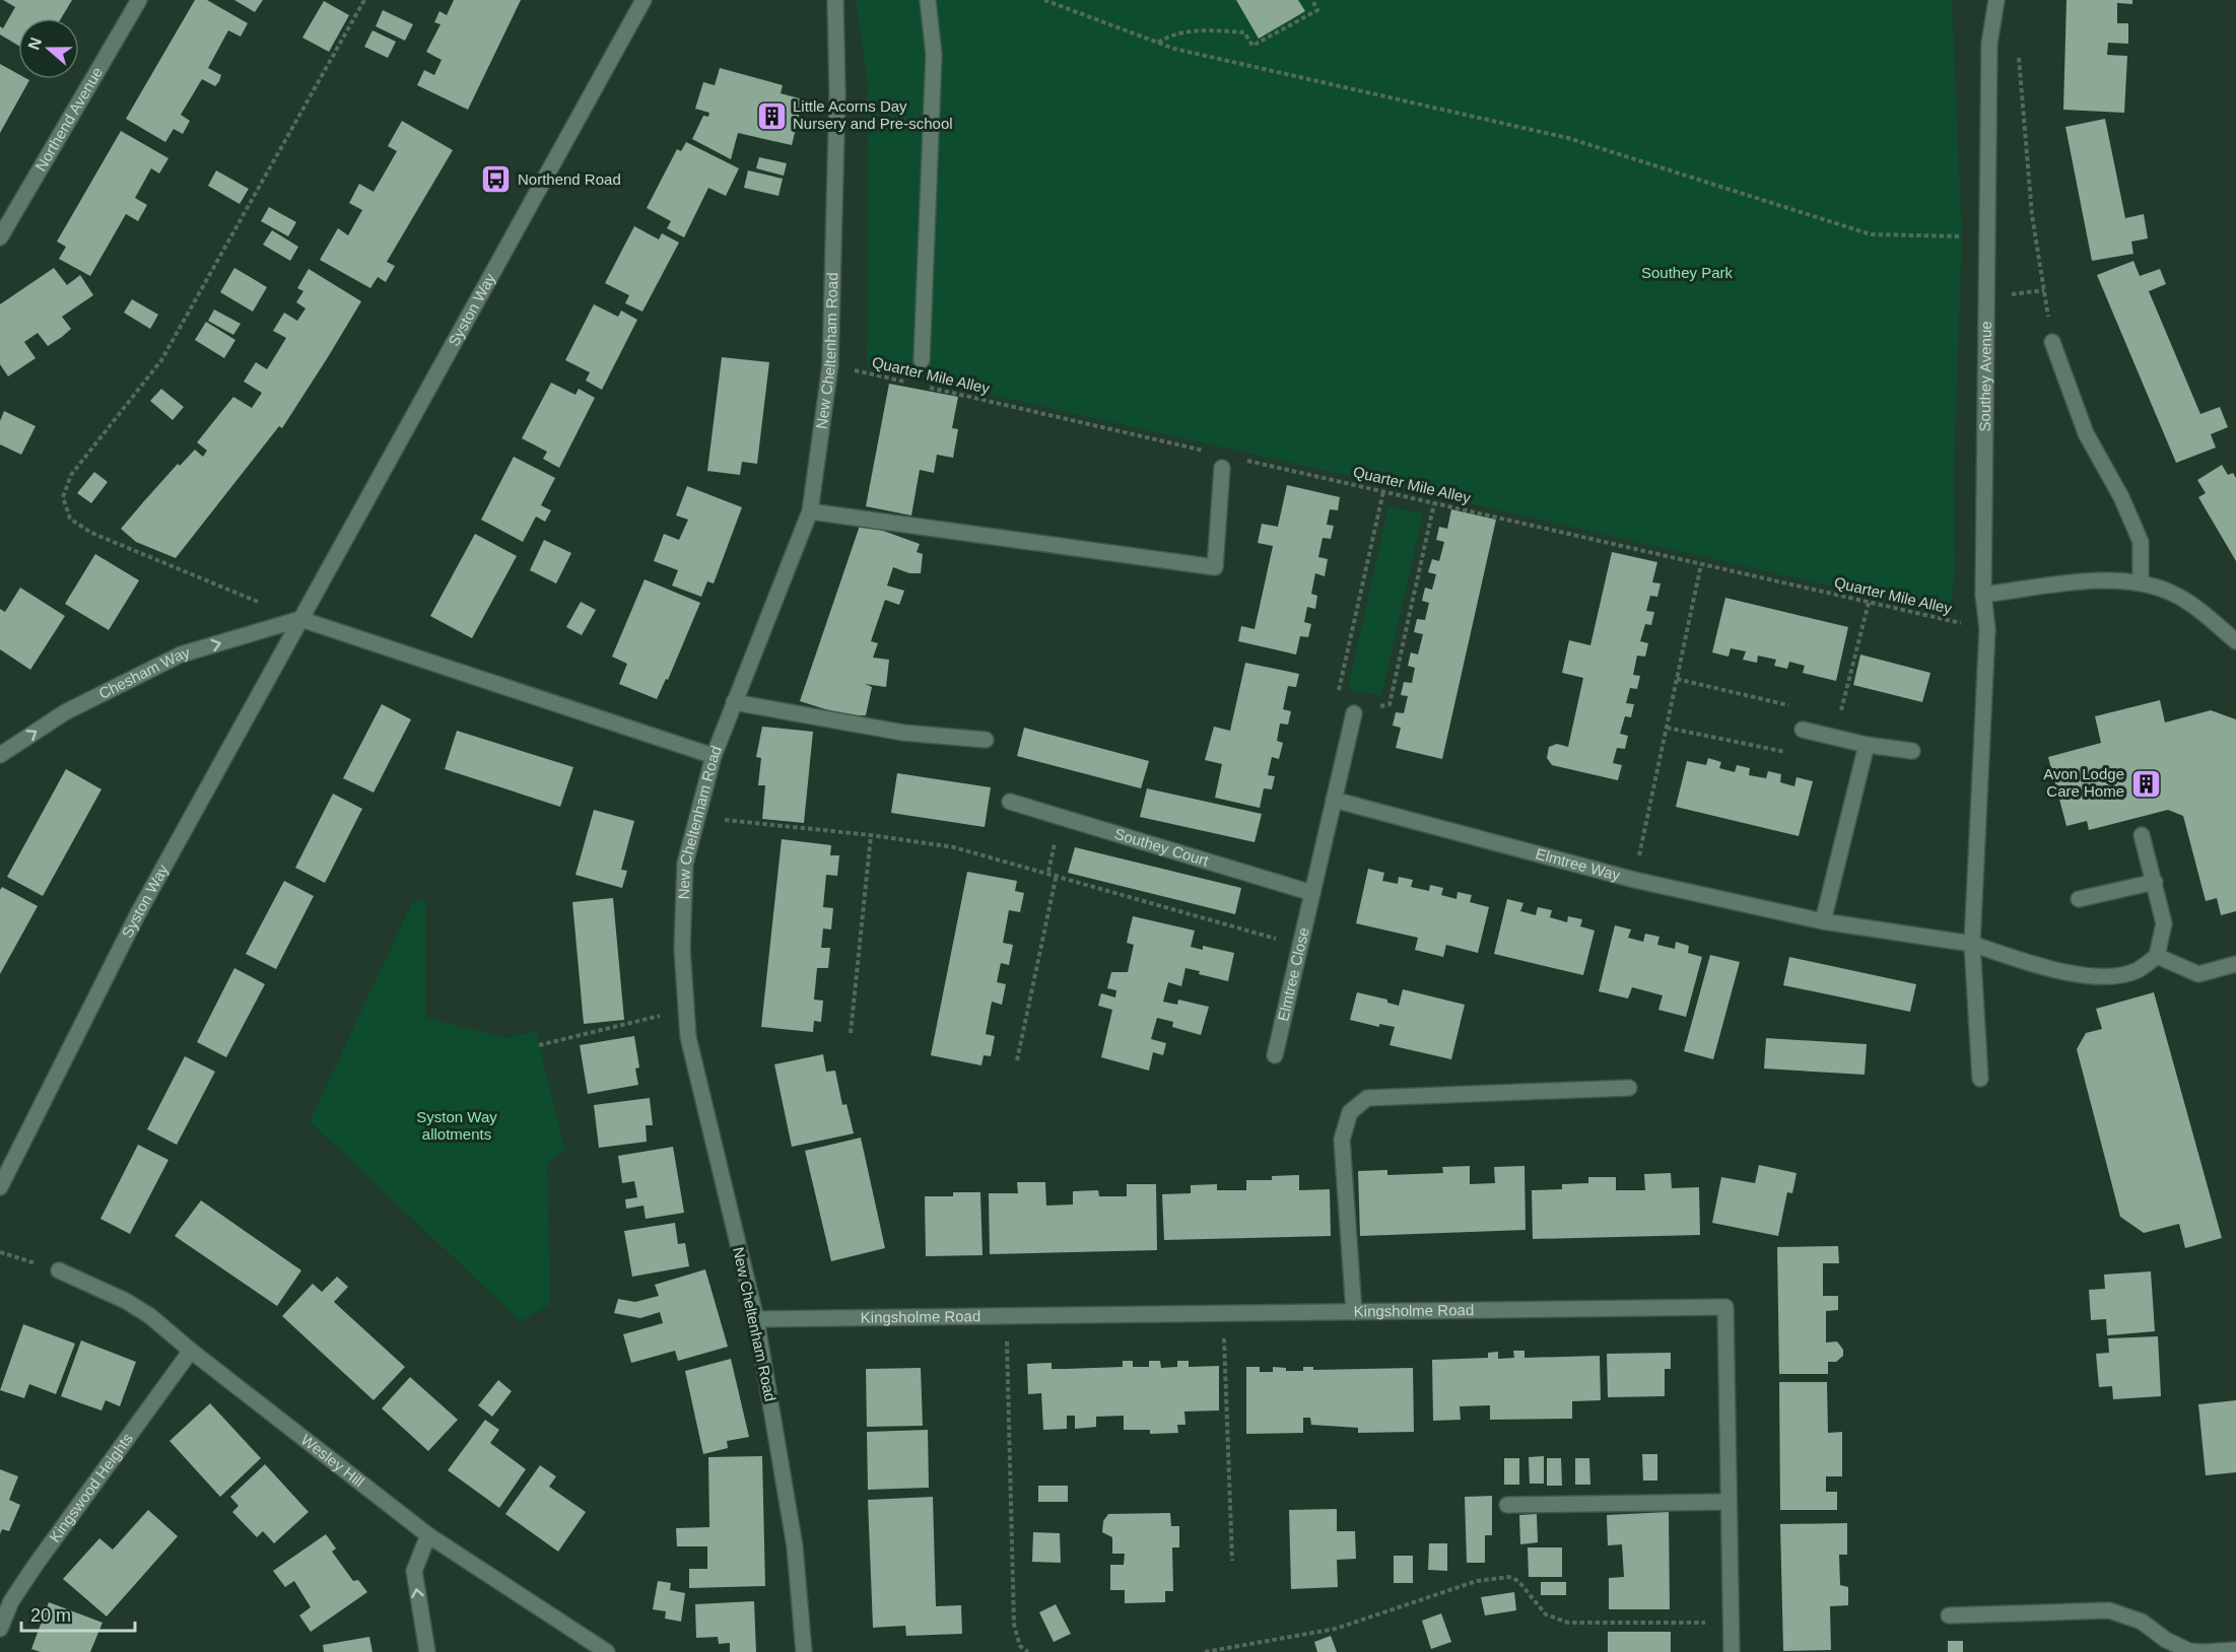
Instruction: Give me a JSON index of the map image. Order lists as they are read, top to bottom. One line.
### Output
{"streets":{"street":["Northend Avenue","Syston Way","New Cheltenham Road","Southey Avenue","Chesham Way","Southey Court","Elmtree Way","Elmtree Close","Kingsholme Road","Wesley Hill","Kingswood Heights"],"path":["Quarter Mile Alley"]},"crossings":[["Syston Way","Chesham Way"],["New Cheltenham Road","Quarter Mile Alley"],["New Cheltenham Road","Kingsholme Road"],["Southey Court","Elmtree Close"],["Wesley Hill","Kingswood Heights"]],"one_way":["Chesham Way"],"parks":["Southey Park","Syston Way allotments"],"places":{"building":["Little Acorns Day Nursery and Pre-school","Avon Lodge Care Home"],"bus stop":["Northend Road"]},"scale_bar":"20 m","north":"left"}
